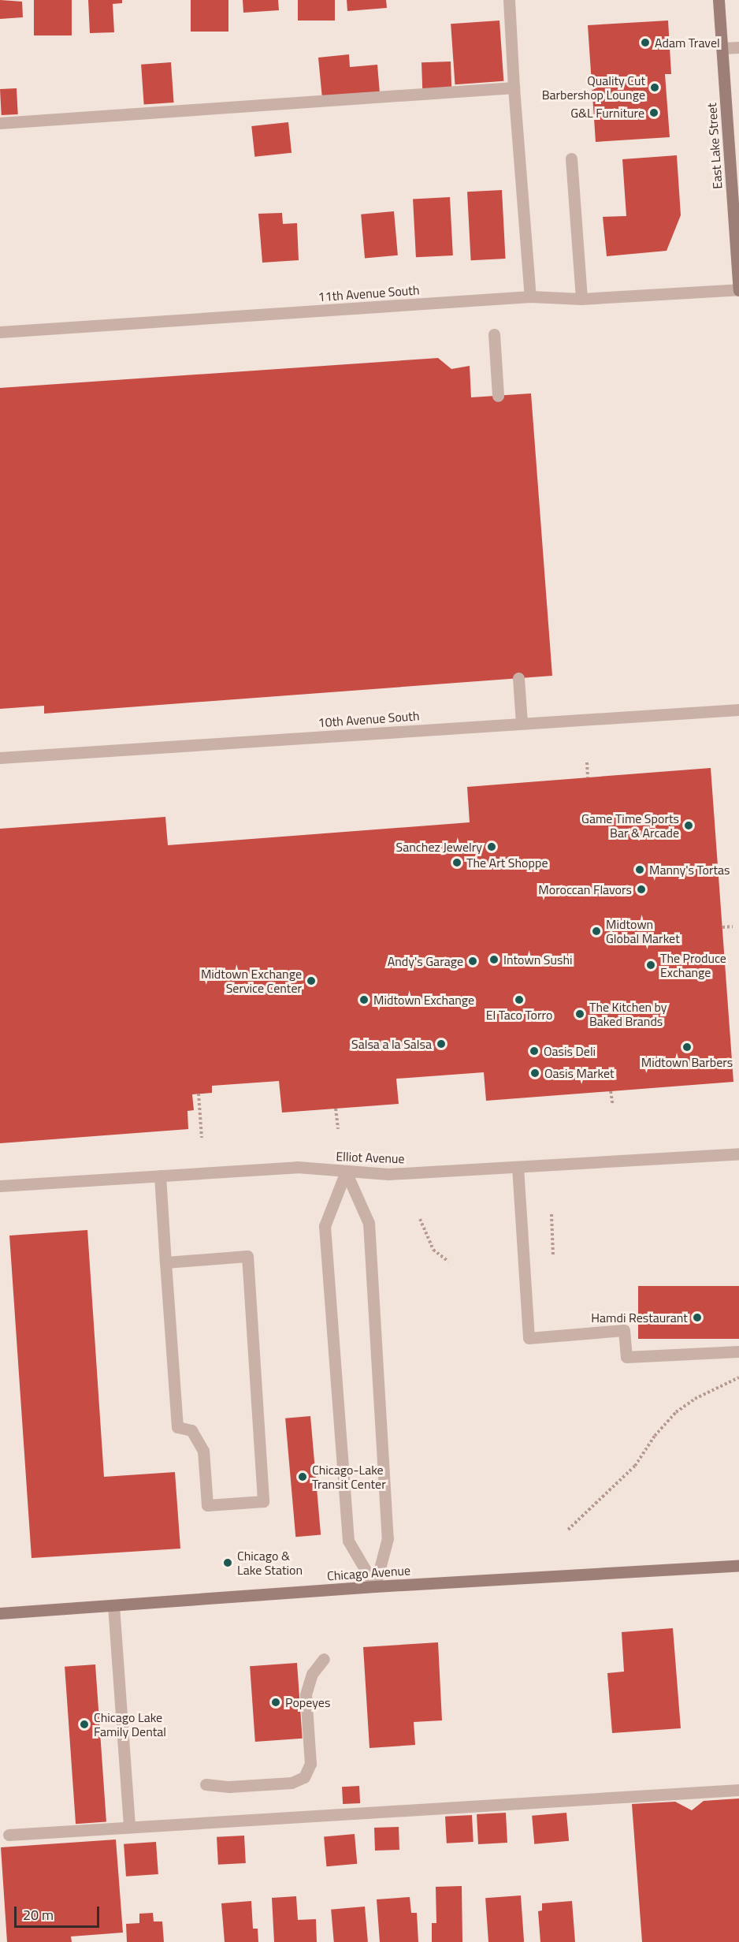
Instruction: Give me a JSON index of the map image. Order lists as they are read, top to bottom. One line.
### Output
{"streets":{"street":["East Lake Street","11th Avenue South","10th Avenue South","Elliot Avenue","Chicago Avenue"]},"crossings":[["East Lake Street","11th Avenue South"]],"places":["Adam Travel","Quality Cut Barbershop Lounge","G&L Furniture","Game Time Sports Bar & Arcade","Sanchez Jewelry","The Art Shoppe","Manny's Tortas","Moroccan Flavors","Midtown Global Market","Intown Sushi","Andy's Garage","The Produce Exchange","Midtown Exchange Service Center","Midtown Exchange","El Taco Torro","The Kitchen by Baked Brands","Salsa a la Salsa","Midtown Barbers","Oasis Deli","Oasis Market","Hamdi Restaurant","Chicago-Lake Transit Center","Chicago & Lake Station","Popeyes","Chicago Lake Family Dental"],"scale_bar":"20 m"}
